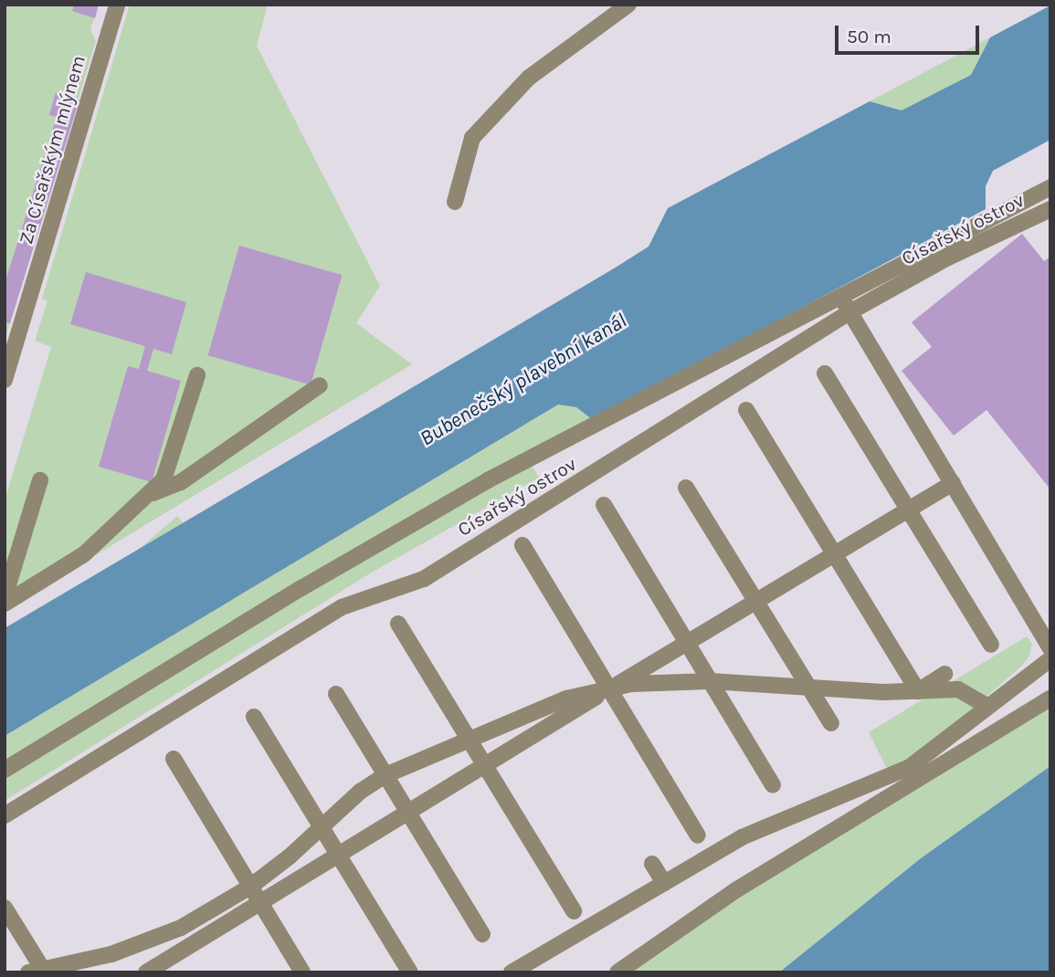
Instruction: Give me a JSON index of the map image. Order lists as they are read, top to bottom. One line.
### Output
{"streets":{"street":["Za Císařským mlýnem","Císařský ostrov"]},"water":["Bubenečský plavební kanál"],"scale_bar":"50 m"}
